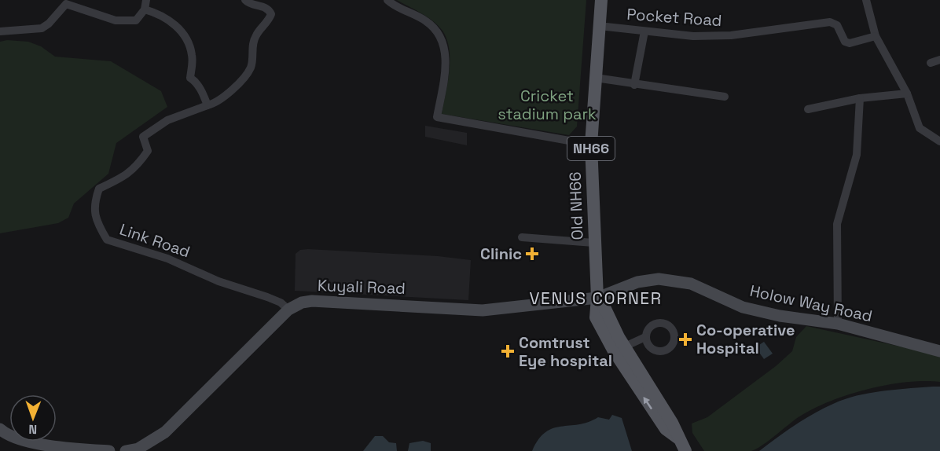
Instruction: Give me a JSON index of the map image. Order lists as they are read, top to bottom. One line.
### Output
{"streets":{"main road":["NH66","Old NH66","Kuyali Road","Holow Way Road"],"street":["Pocket Road","Link Road"]},"crossings":[["Pocket Road","Old NH66"],["Old NH66","Kuyali Road"],["Old NH66","Holow Way Road"],["Link Road","Kuyali Road"],["Kuyali Road","Holow Way Road"]],"districts":["VENUS CORNER"],"parks":["Cricket stadium park"],"places":{"health":["Clinic","Co-operative Hospital","Comtrust Eye hospital"]},"north":"bottom"}
